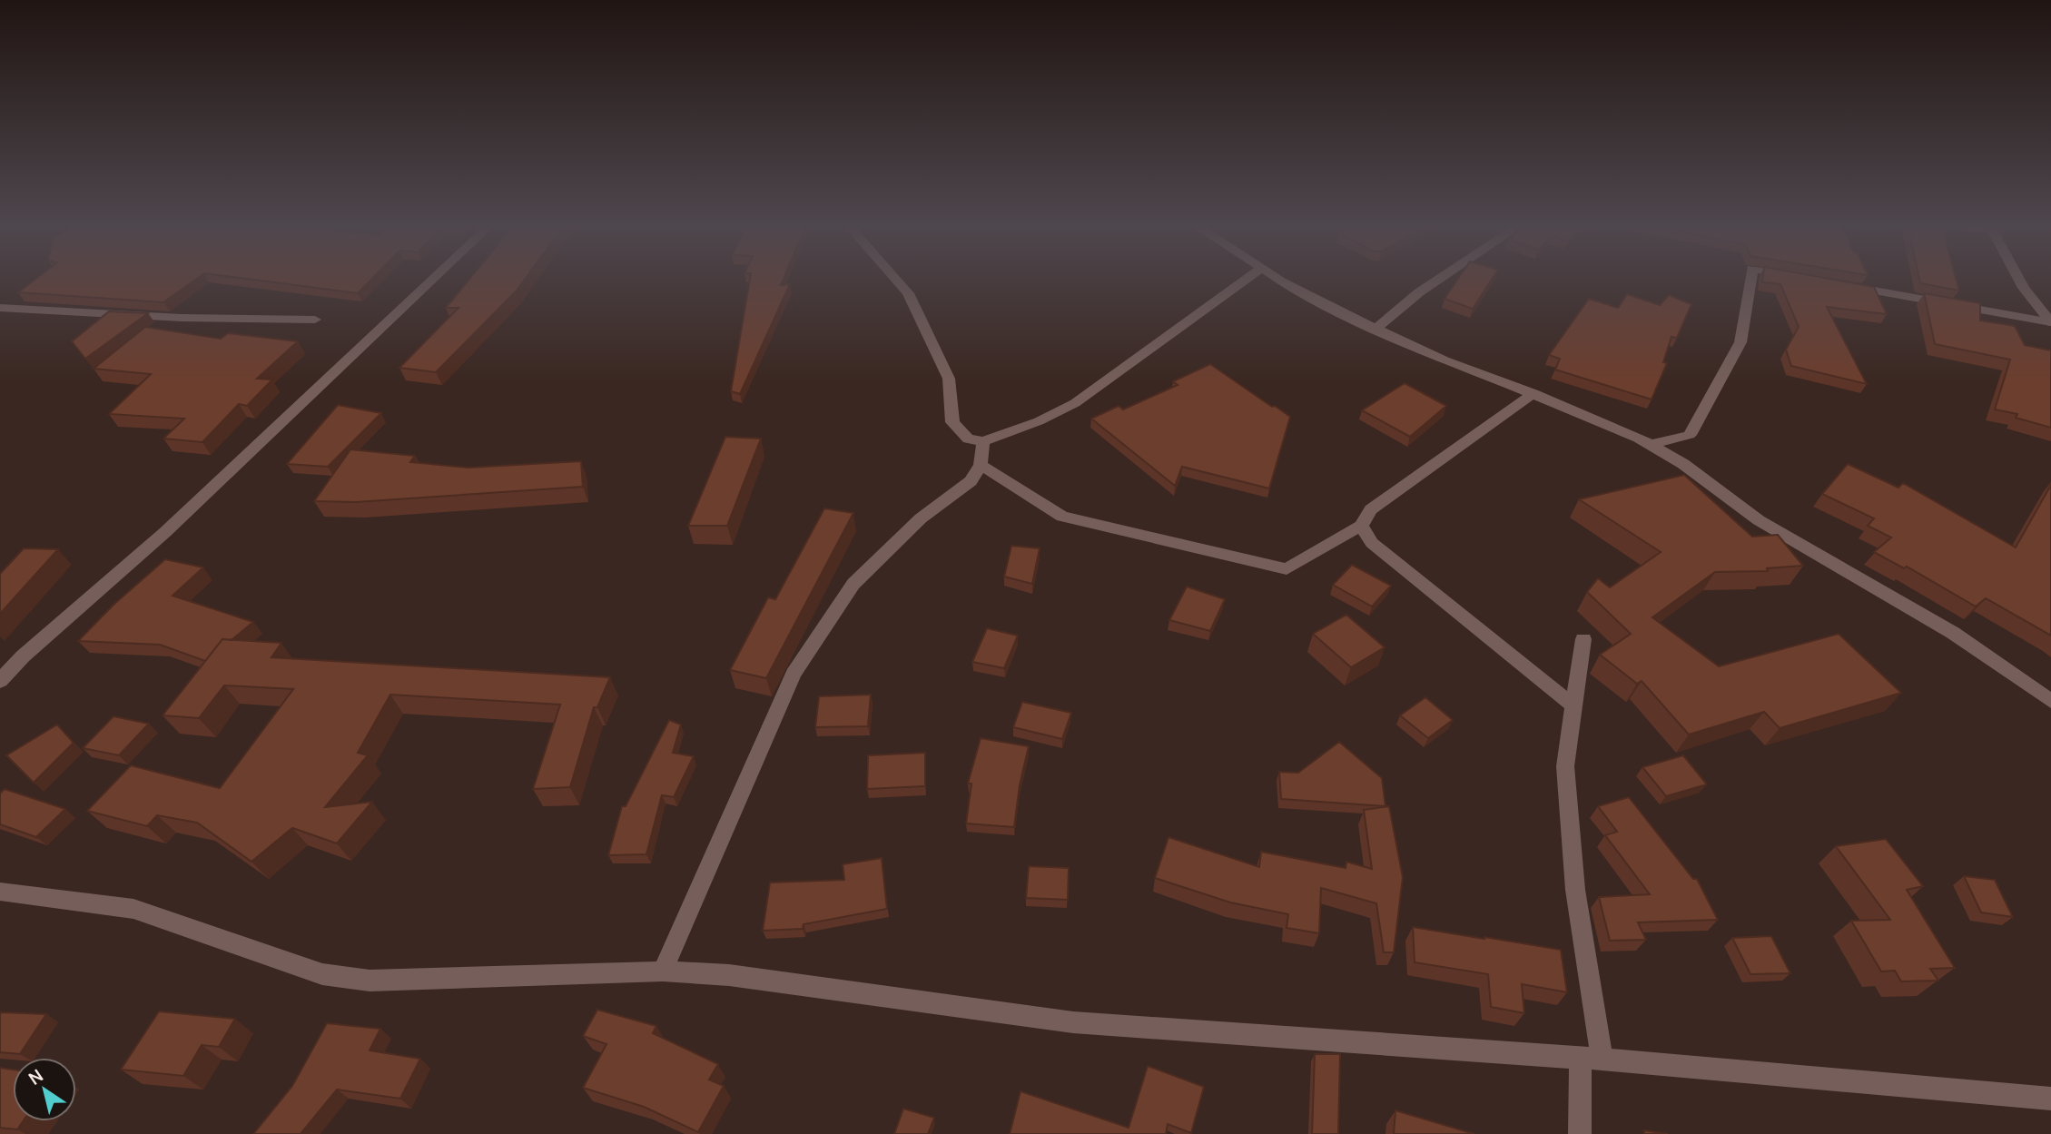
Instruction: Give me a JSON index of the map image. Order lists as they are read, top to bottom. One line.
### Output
{"north":"top left"}
